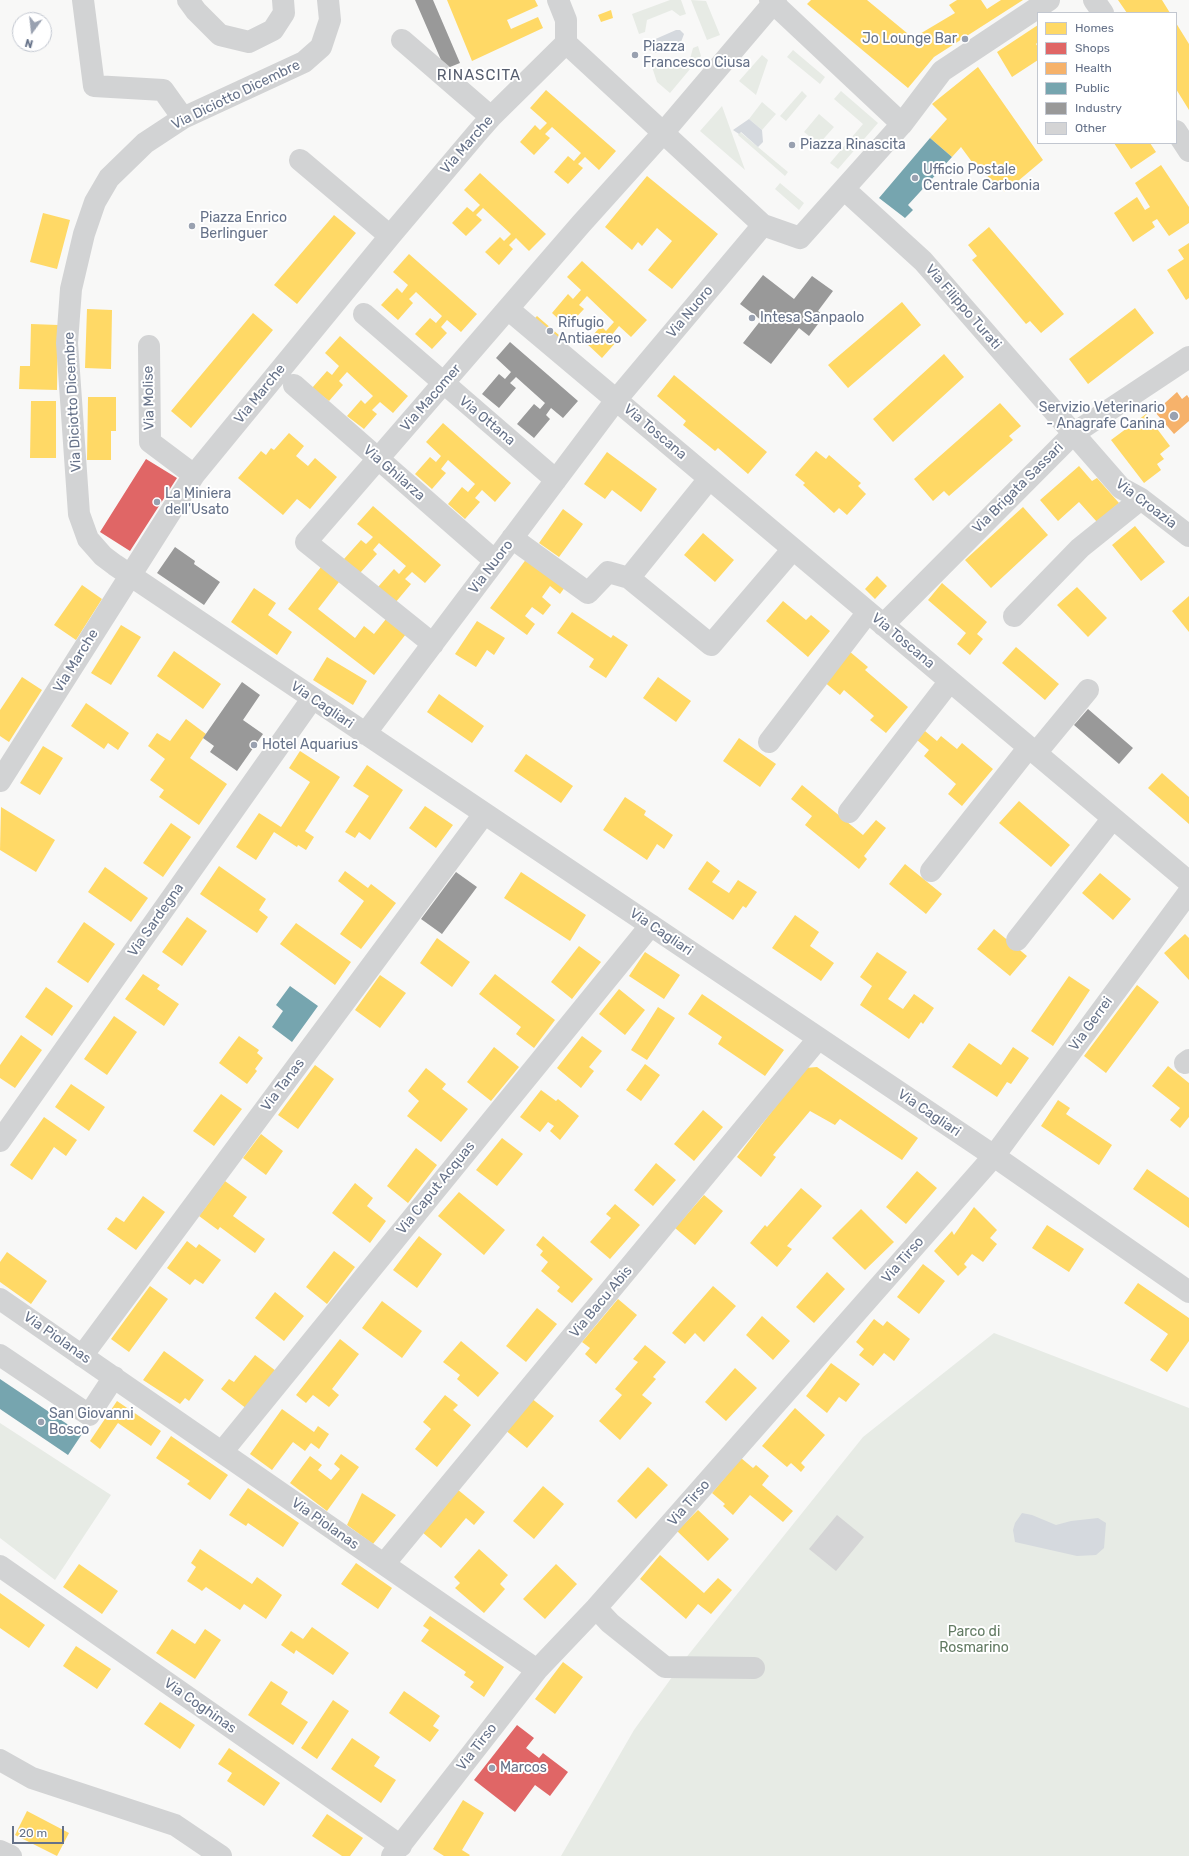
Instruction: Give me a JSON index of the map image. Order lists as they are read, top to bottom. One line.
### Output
{"streets":{"street":["Via Diciotto Dicembre","Via Marche","Via Filippo Turati","Via Nuoro","Via Molise","Via Macomer","Via Ottana","Via Toscana","Via Ghilarza","Via Brigata Sassari","Via Croazia","Via Cagliari","Via Sardegna","Via Gerrei","Via Tanas","Via Caput Acquas","Via Tirso","Via Bacu Abis","Via Piolanas","Via Coghinas"]},"crossings":[["Via Diciotto Dicembre","Via Marche"],["Via Diciotto Dicembre","Via Cagliari"],["Via Marche","Via Molise"],["Via Marche","Via Cagliari"],["Via Filippo Turati","Via Brigata Sassari"],["Via Filippo Turati","Via Croazia"],["Via Nuoro","Via Macomer"],["Via Nuoro","Via Ottana"],["Via Nuoro","Via Toscana"],["Via Nuoro","Via Ghilarza"],["Via Nuoro","Via Cagliari"],["Via Macomer","Via Ottana"],["Via Macomer","Via Ghilarza"],["Via Toscana","Via Brigata Sassari"],["Via Brigata Sassari","Via Croazia"],["Via Cagliari","Via Sardegna"],["Via Cagliari","Via Gerrei"],["Via Cagliari","Via Tanas"],["Via Cagliari","Via Caput Acquas"],["Via Cagliari","Via Tirso"],["Via Cagliari","Via Bacu Abis"],["Via Gerrei","Via Tirso"],["Via Tanas","Via Piolanas"],["Via Caput Acquas","Via Piolanas"],["Via Tirso","Via Piolanas"],["Via Tirso","Via Coghinas"],["Via Bacu Abis","Via Piolanas"]],"districts":["RINASCITA"],"parks":["Parco di Rosmarino"],"places":["Jo Lounge Bar","Piazza Francesco Ciusa","Piazza Rinascita","Ufficio Postale Centrale Carbonia","Piazza Enrico Berlinguer","Intesa Sanpaolo","Rifugio Antiaereo","Servizio Veterinario - Anagrafe Canina","La Miniera dell'Usato","Hotel Aquarius","San Giovanni Bosco","Marcos"],"legend":["Homes","Shops","Health","Public","Industry","Other"],"scale_bar":"20 m","north":"bottom"}
